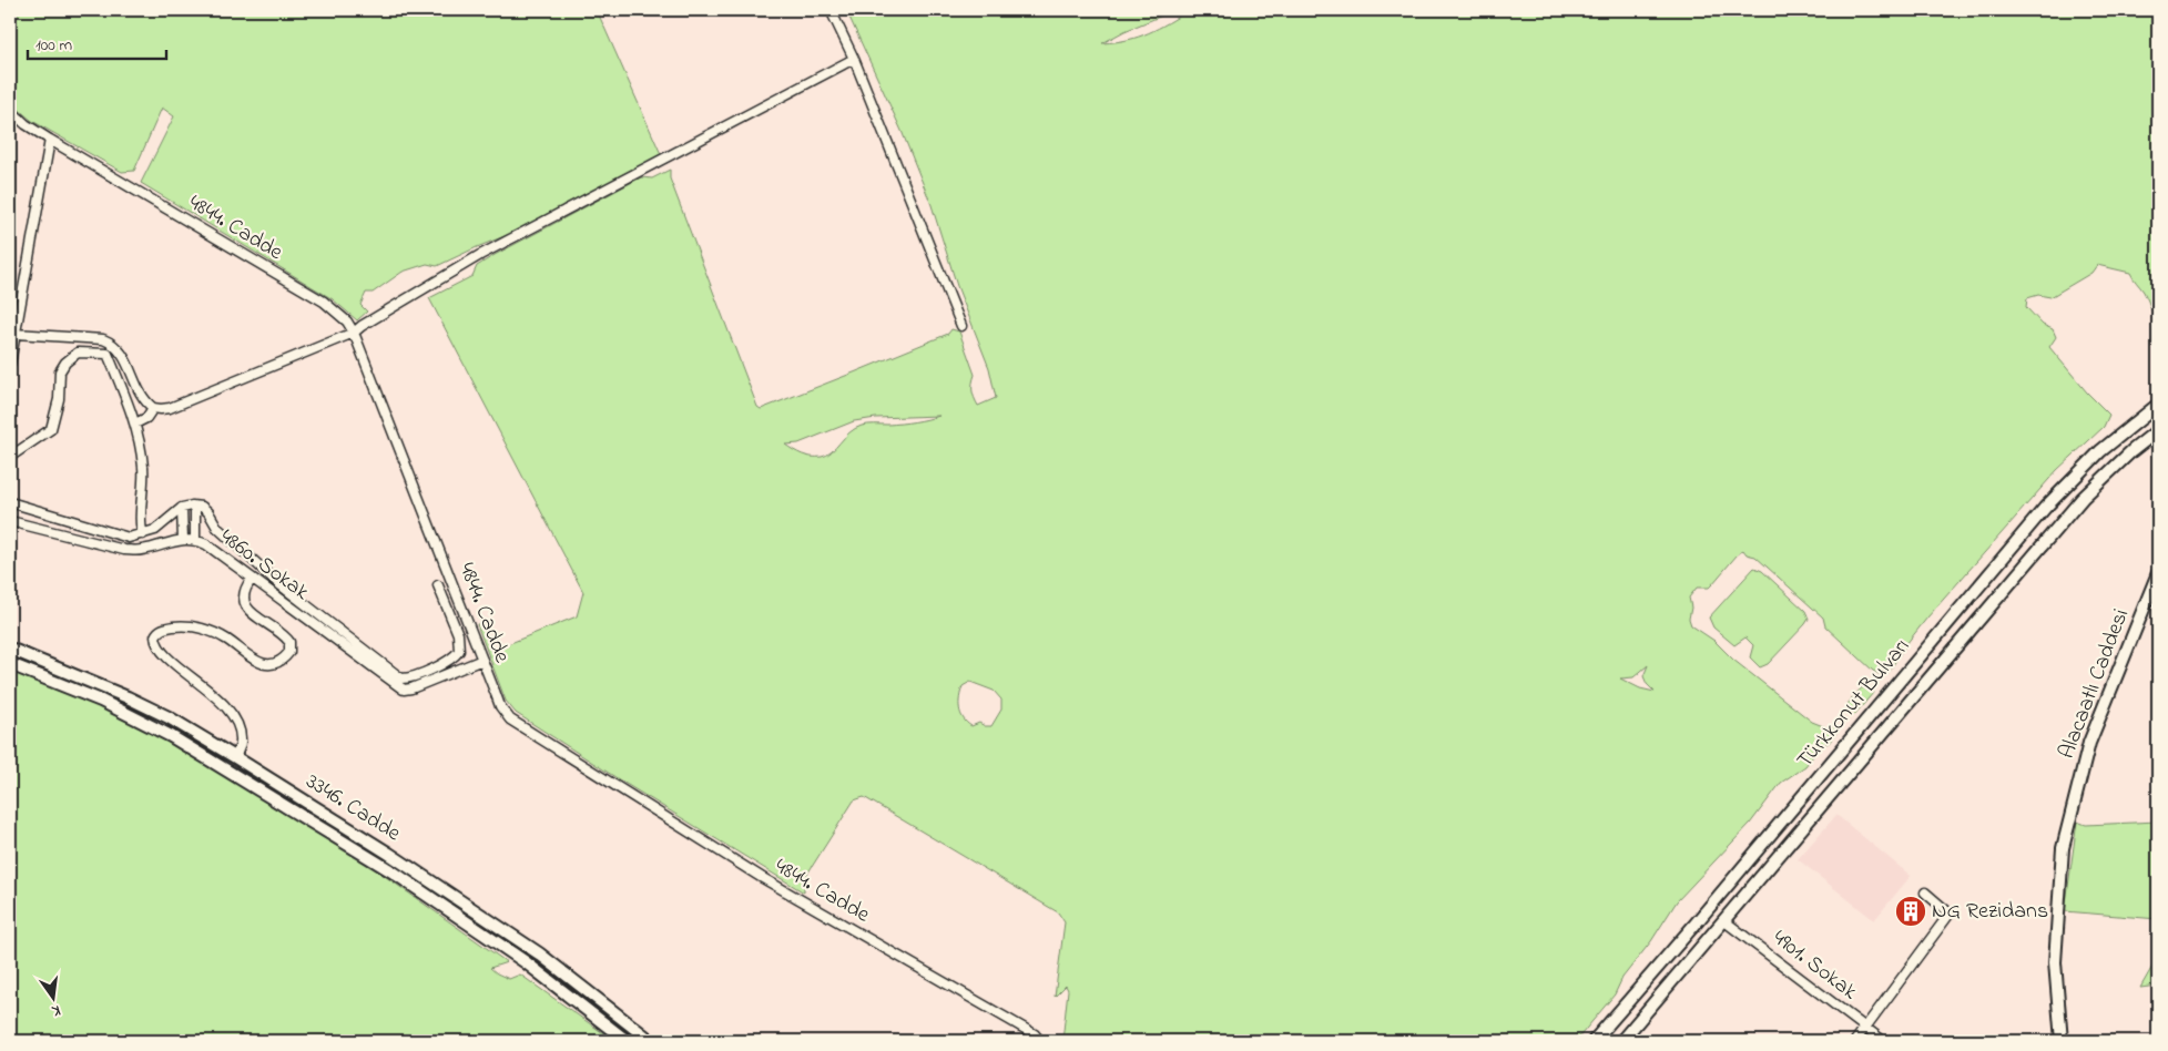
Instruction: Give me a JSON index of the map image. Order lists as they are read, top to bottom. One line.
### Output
{"streets":{"street":["4844. Cadde","4860. Sokak","Alacaatlı Caddesi","Türkkonut Bulvarı","3346. Cadde","4901. Sokak"]},"crossings":[["4844. Cadde","4860. Sokak"],["Türkkonut Bulvarı","4901. Sokak"]],"places":{"building":["NG Rezidans"]},"scale_bar":"100 m","north":"bottom"}
